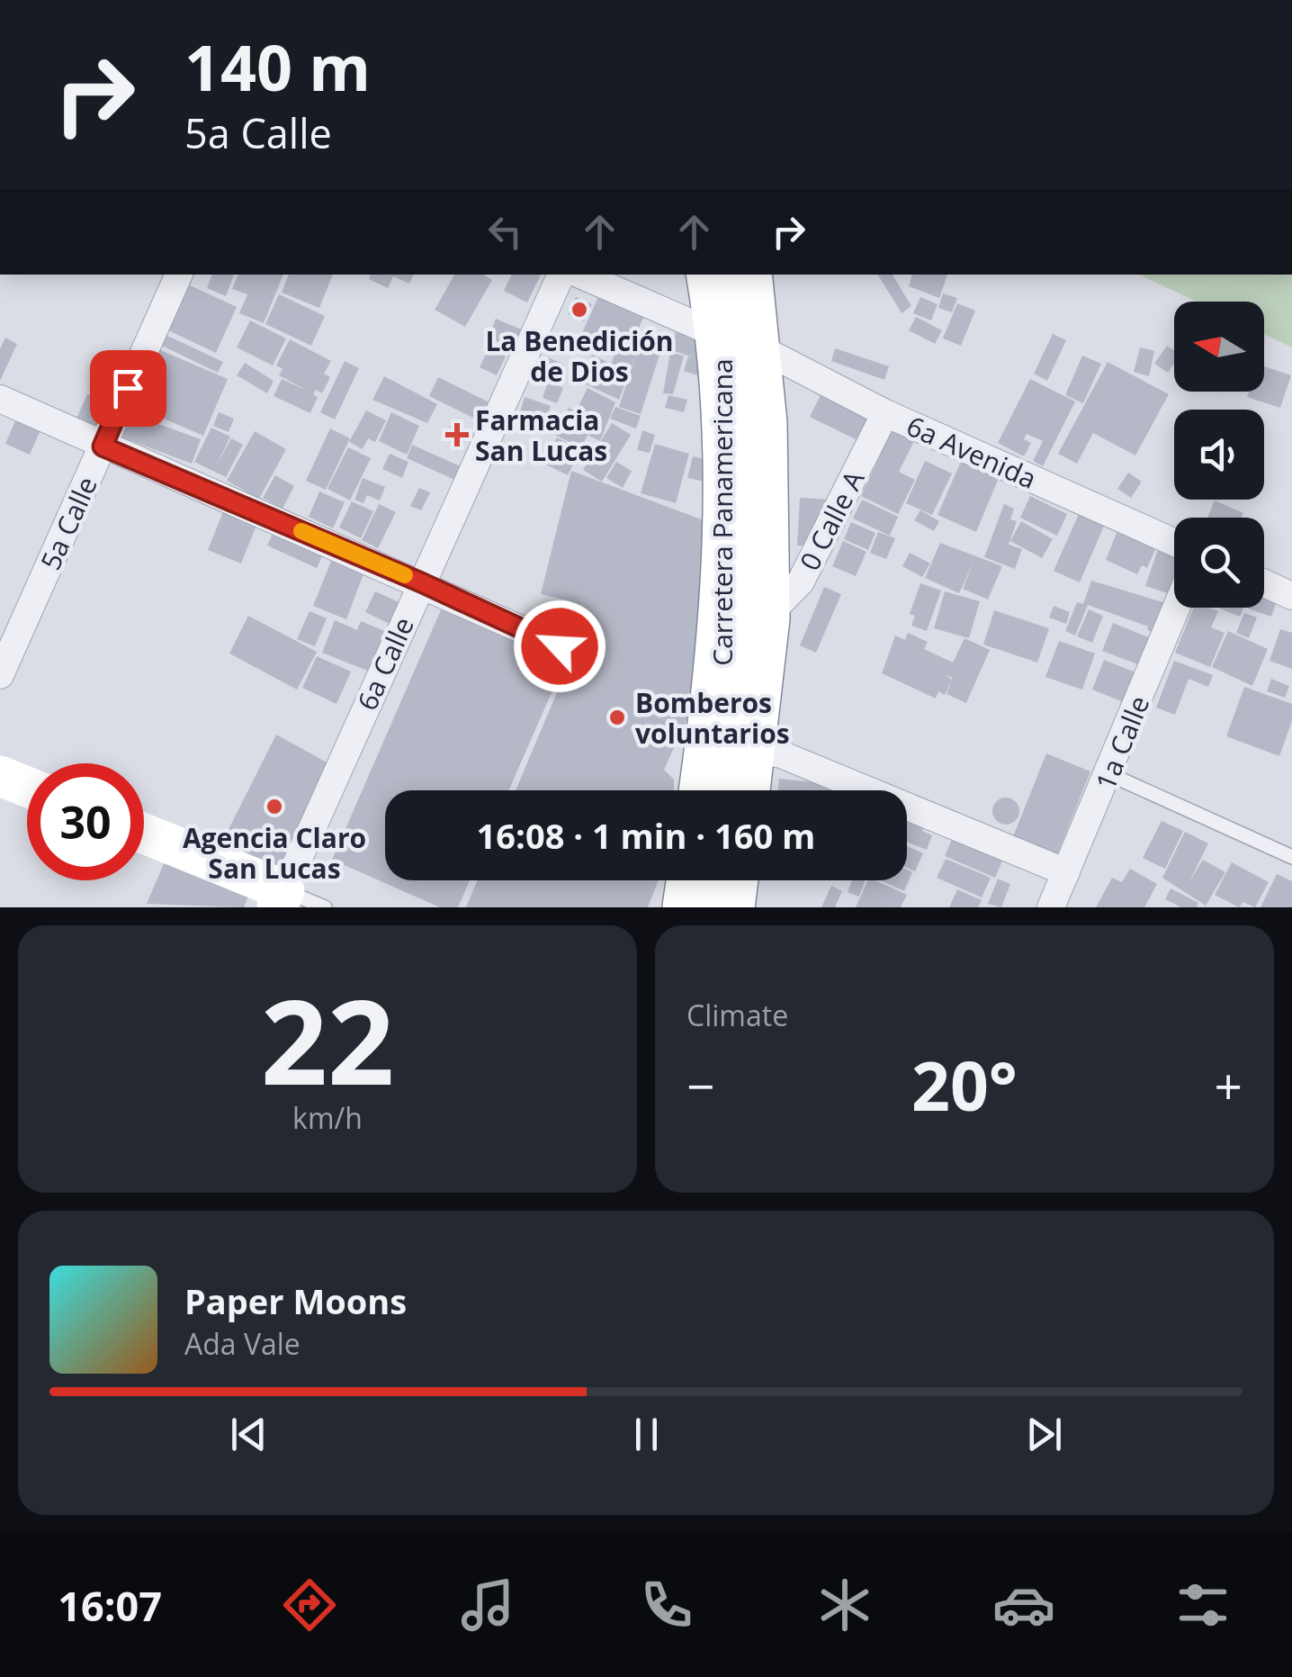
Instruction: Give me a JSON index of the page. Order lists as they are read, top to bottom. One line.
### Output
{"streets":{"highway":["Carretera Panamericana"],"street":["6a Avenida","0 Calle A","5a Calle","6a Calle","1a Calle"]},"crossings":[["6a Avenida","Carretera Panamericana"],["6a Avenida","0 Calle A"],["Carretera Panamericana","0 Calle A"]],"places":{"other":["La Benedición de Dios","Bomberos voluntarios","Agencia Claro San Lucas"],"health":["Farmacia San Lucas"]},"north":"left","page":{"turn":["140 m","5a Calle"],"limit":"30","trip":"16:08 · 1 min · 160 m","tile":[["22","km/h"],"Climate"],"heat":["−","20°","+"],"song":["Paper Moons","Ada Vale"],"tabs":"16:07"}}
